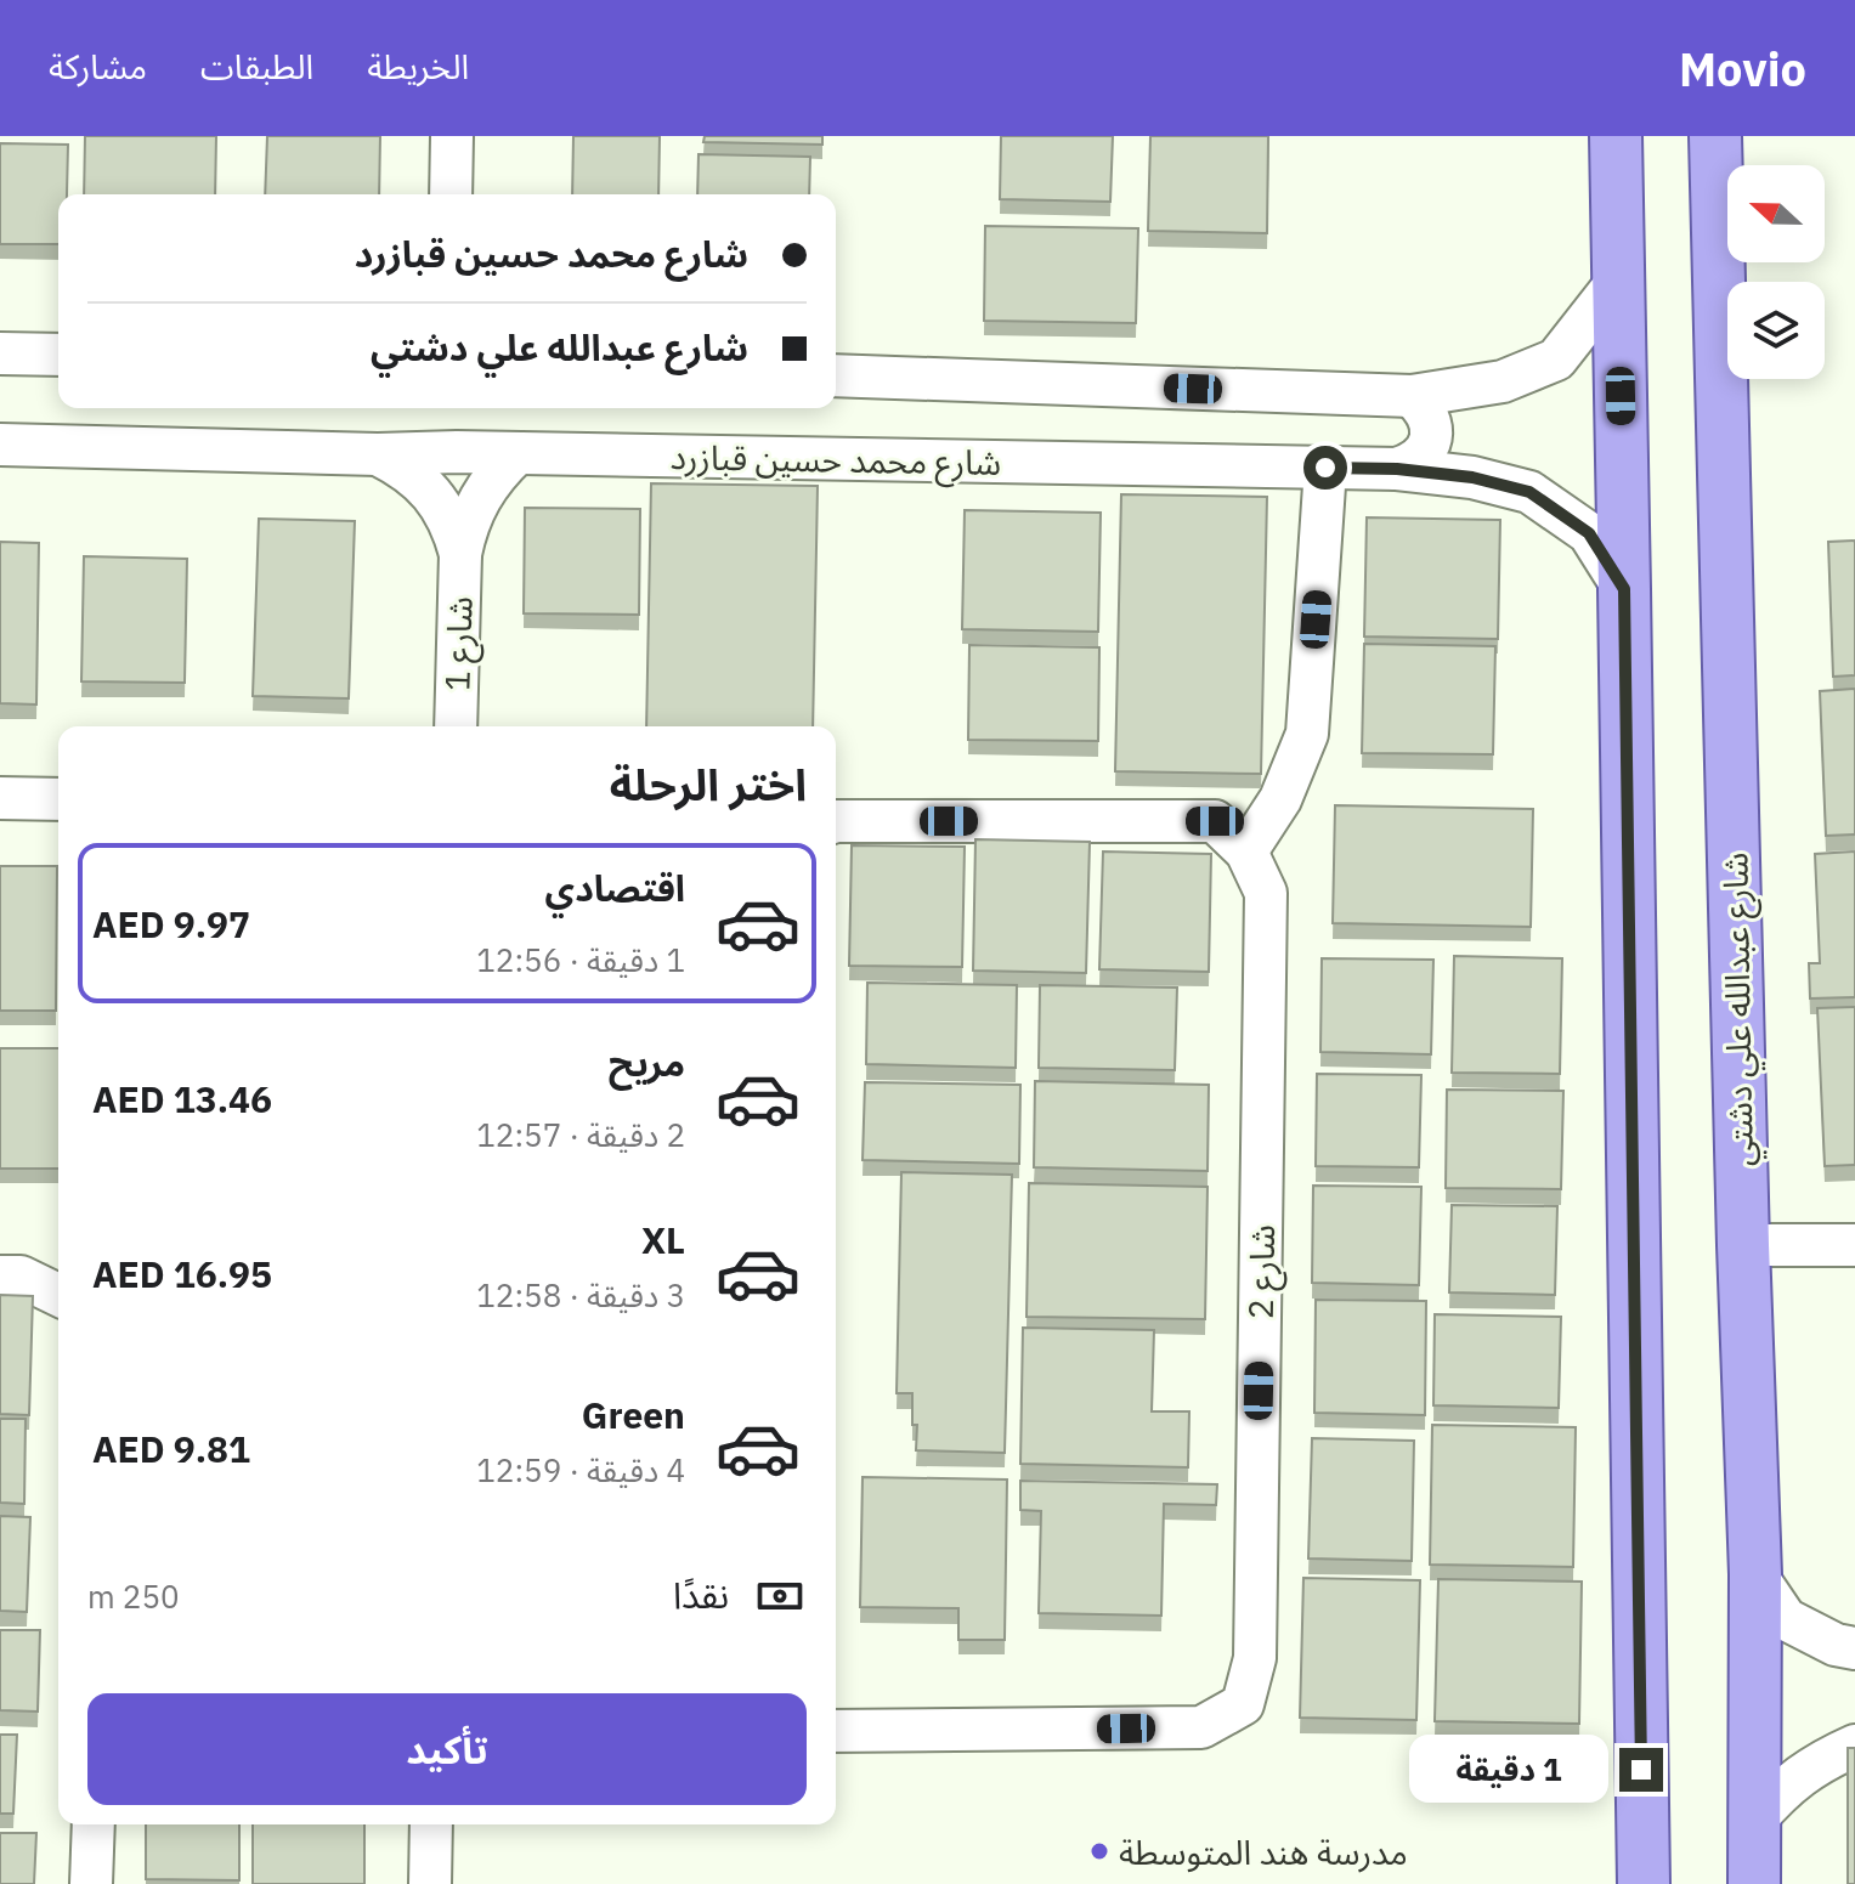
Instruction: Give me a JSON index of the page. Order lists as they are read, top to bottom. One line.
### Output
{"streets":{"main road":["شارع عبدالله علي دشتي"],"street":["شارع محمد حسين قبازرد","شارع 1","شارع 2"]},"crossings":[["شارع محمد حسين قبازرد","شارع 1"]],"places":["مدرسة هند المتوسطة"],"north":"left","page":{"header":"Movio","nav":["الخريطة","الطبقات","مشاركة"],"banner":["شارع محمد حسين قبازرد","شارع عبدالله علي دشتي"],"heading":"اختر الرحلة","list":[{"name":"اقتصادي","note":"1 دقيقة · 12:56","value":"AED 9.97"},{"name":"مريح","note":"2 دقيقة · 12:57","value":"AED 13.46"},{"name":"XL","note":"3 دقيقة · 12:58","value":"AED 16.95"},{"name":"Green","note":"4 دقيقة · 12:59","value":"AED 9.81"}],"pay":["نقدًا","250 m"],"buttons":"تأكيد","bubble":"1 دقيقة"}}
